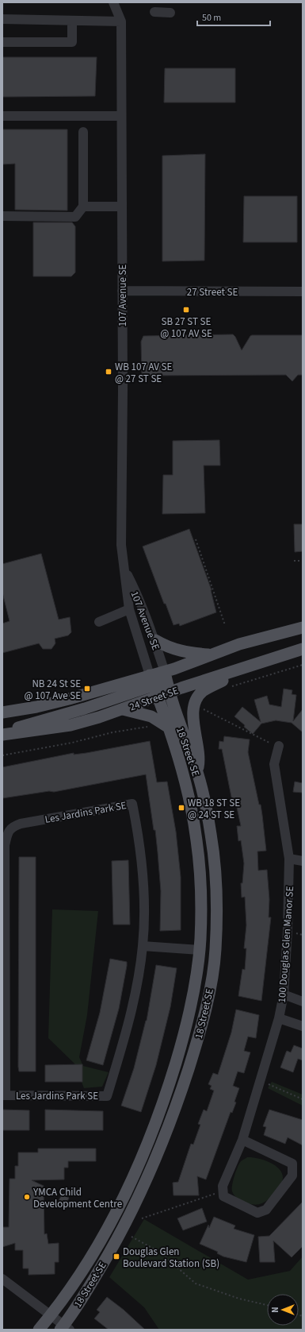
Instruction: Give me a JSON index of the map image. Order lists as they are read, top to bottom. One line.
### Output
{"streets":{"main road":["24 Street SE","18 Street SE"],"street":["27 Street SE","107 Avenue SE","Les Jardins Park SE","100 Douglas Glen Manor SE"]},"crossings":[["27 Street SE","107 Avenue SE"],["107 Avenue SE","24 Street SE"],["107 Avenue SE","18 Street SE"],["24 Street SE","18 Street SE"]],"places":{"transit":["SB 27 ST SE @ 107 AV SE","WB 107 AV SE @ 27 ST SE","NB 24 St SE @ 107 Ave SE","WB 18 ST SE @ 24 ST SE","Douglas Glen Boulevard Station (SB)"],"other":["YMCA Child Development Centre"]},"scale_bar":"50 m","north":"left"}
